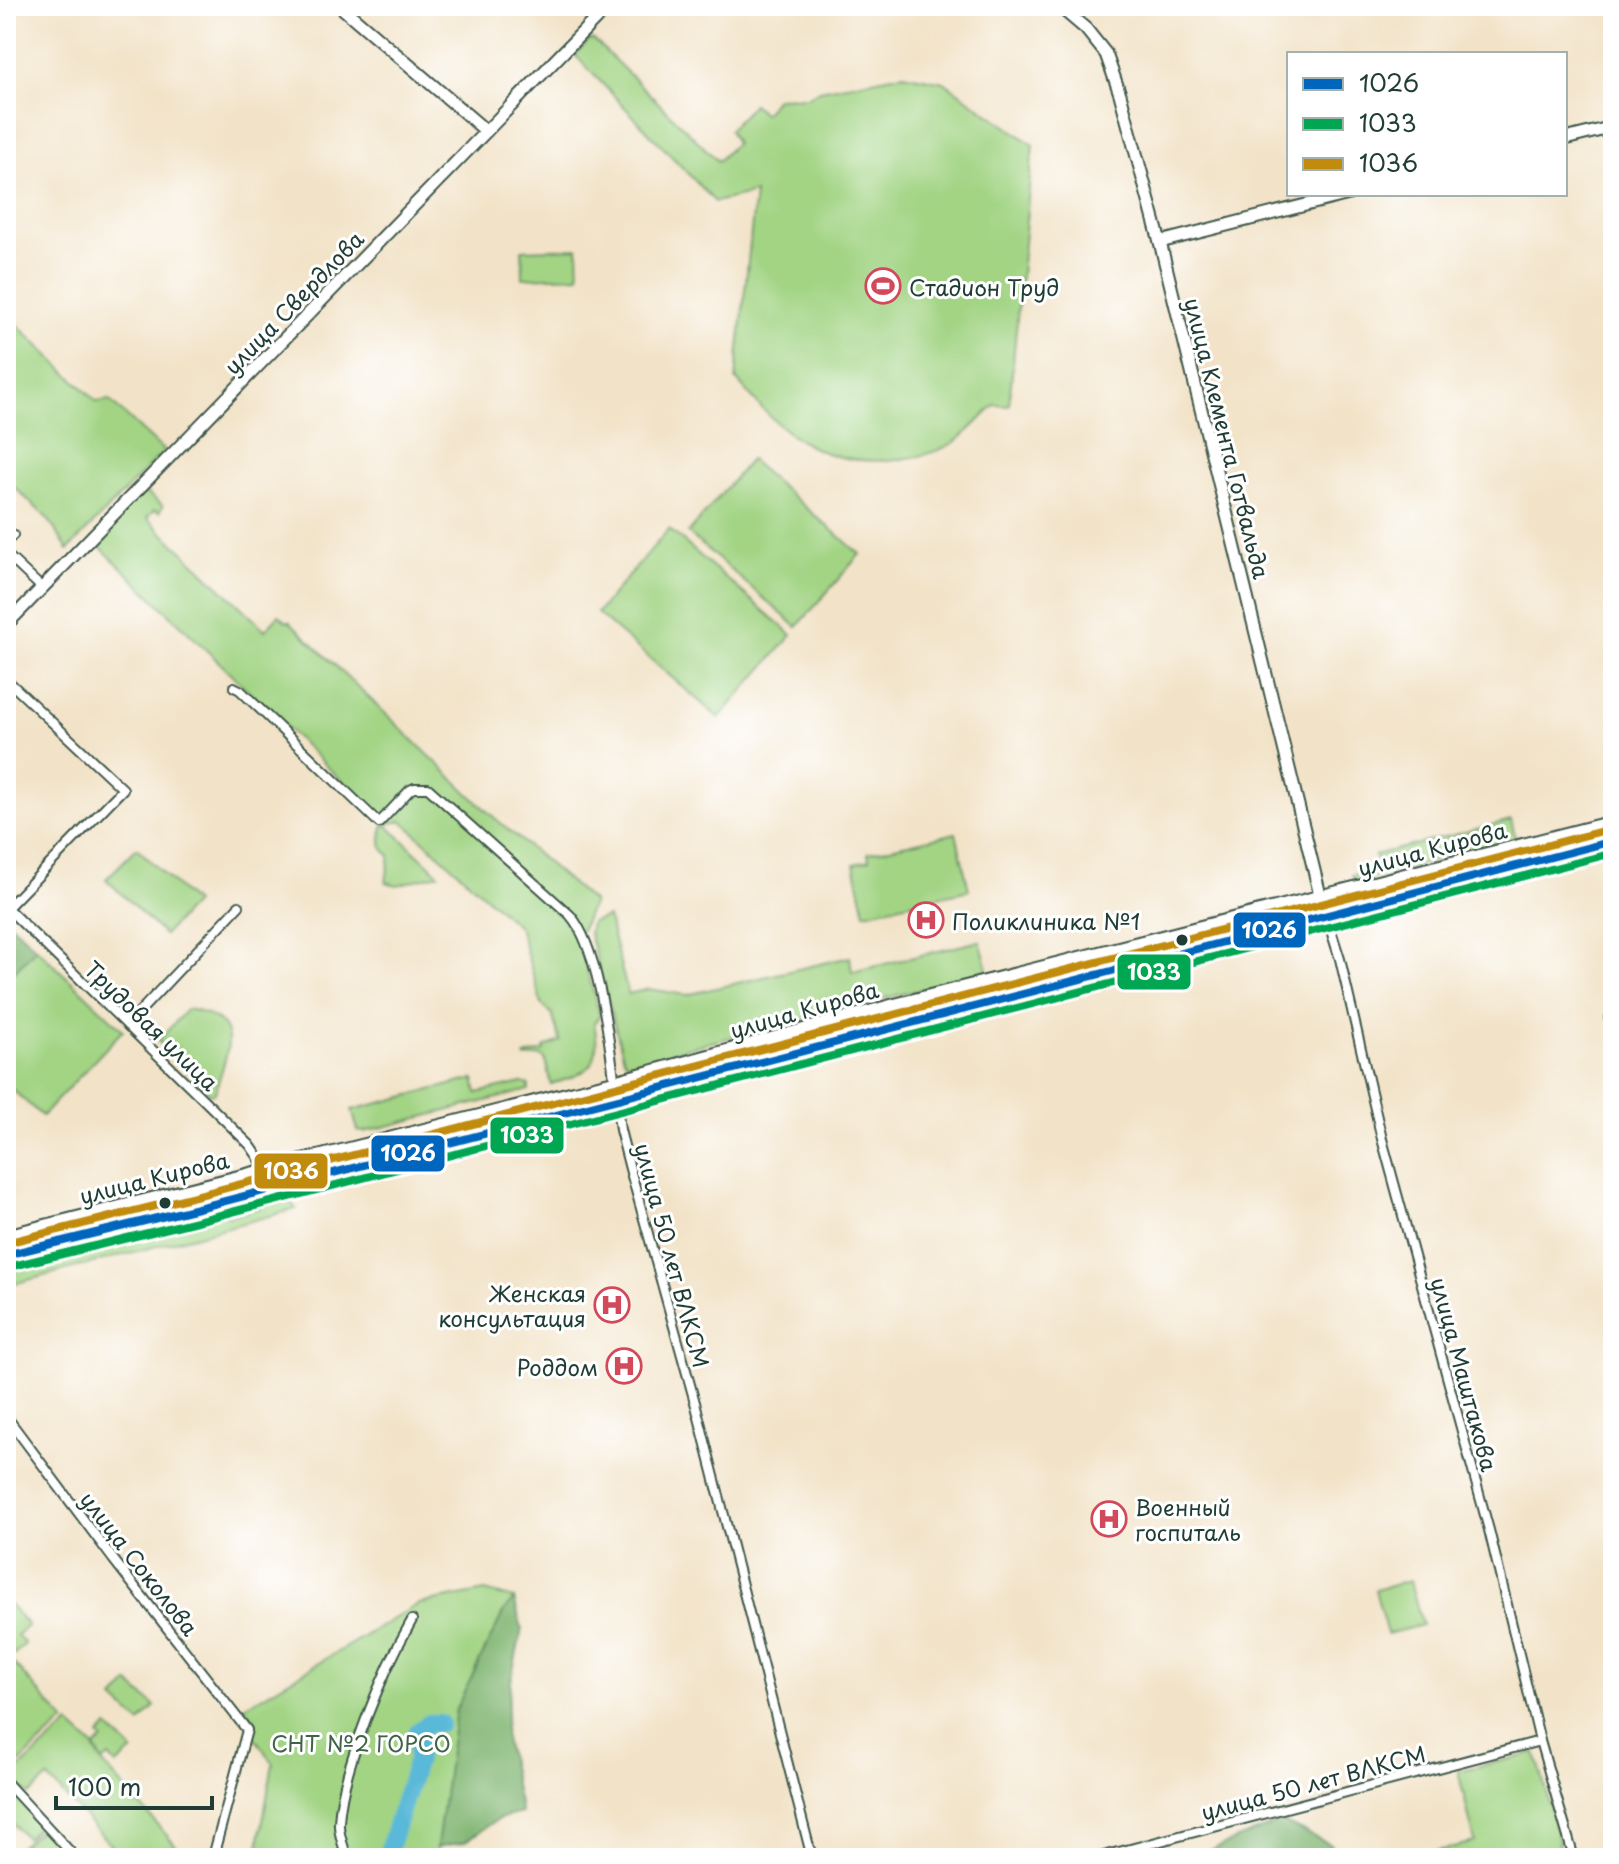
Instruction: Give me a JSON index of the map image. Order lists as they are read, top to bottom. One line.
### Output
{"streets":{"main road":["улица Кирова"],"street":["улица Свердлова","улица Клемента Готвальда","Трудовая улица","улица 50 лет ВЛКСМ","улица Маштакова","улица Соколова"]},"crossings":[["улица Клемента Готвальда","улица Кирова"],["улица Клемента Готвальда","улица Маштакова"],["улица Кирова","Трудовая улица"],["улица Кирова","улица 50 лет ВЛКСМ"],["улица Кирова","улица Маштакова"],["улица 50 лет ВЛКСМ","улица Маштакова"]],"parks":["СНТ №2 ГОРСО"],"places":{"sports":["Стадион Труд"],"hospital":["Поликлиника №1","Женская консультация","Роддом","Военный госпиталь"]},"lines":["transit line 1036","transit line 1026","transit line 1033"],"legend":["1026","1033","1036"],"scale_bar":"100 m"}
